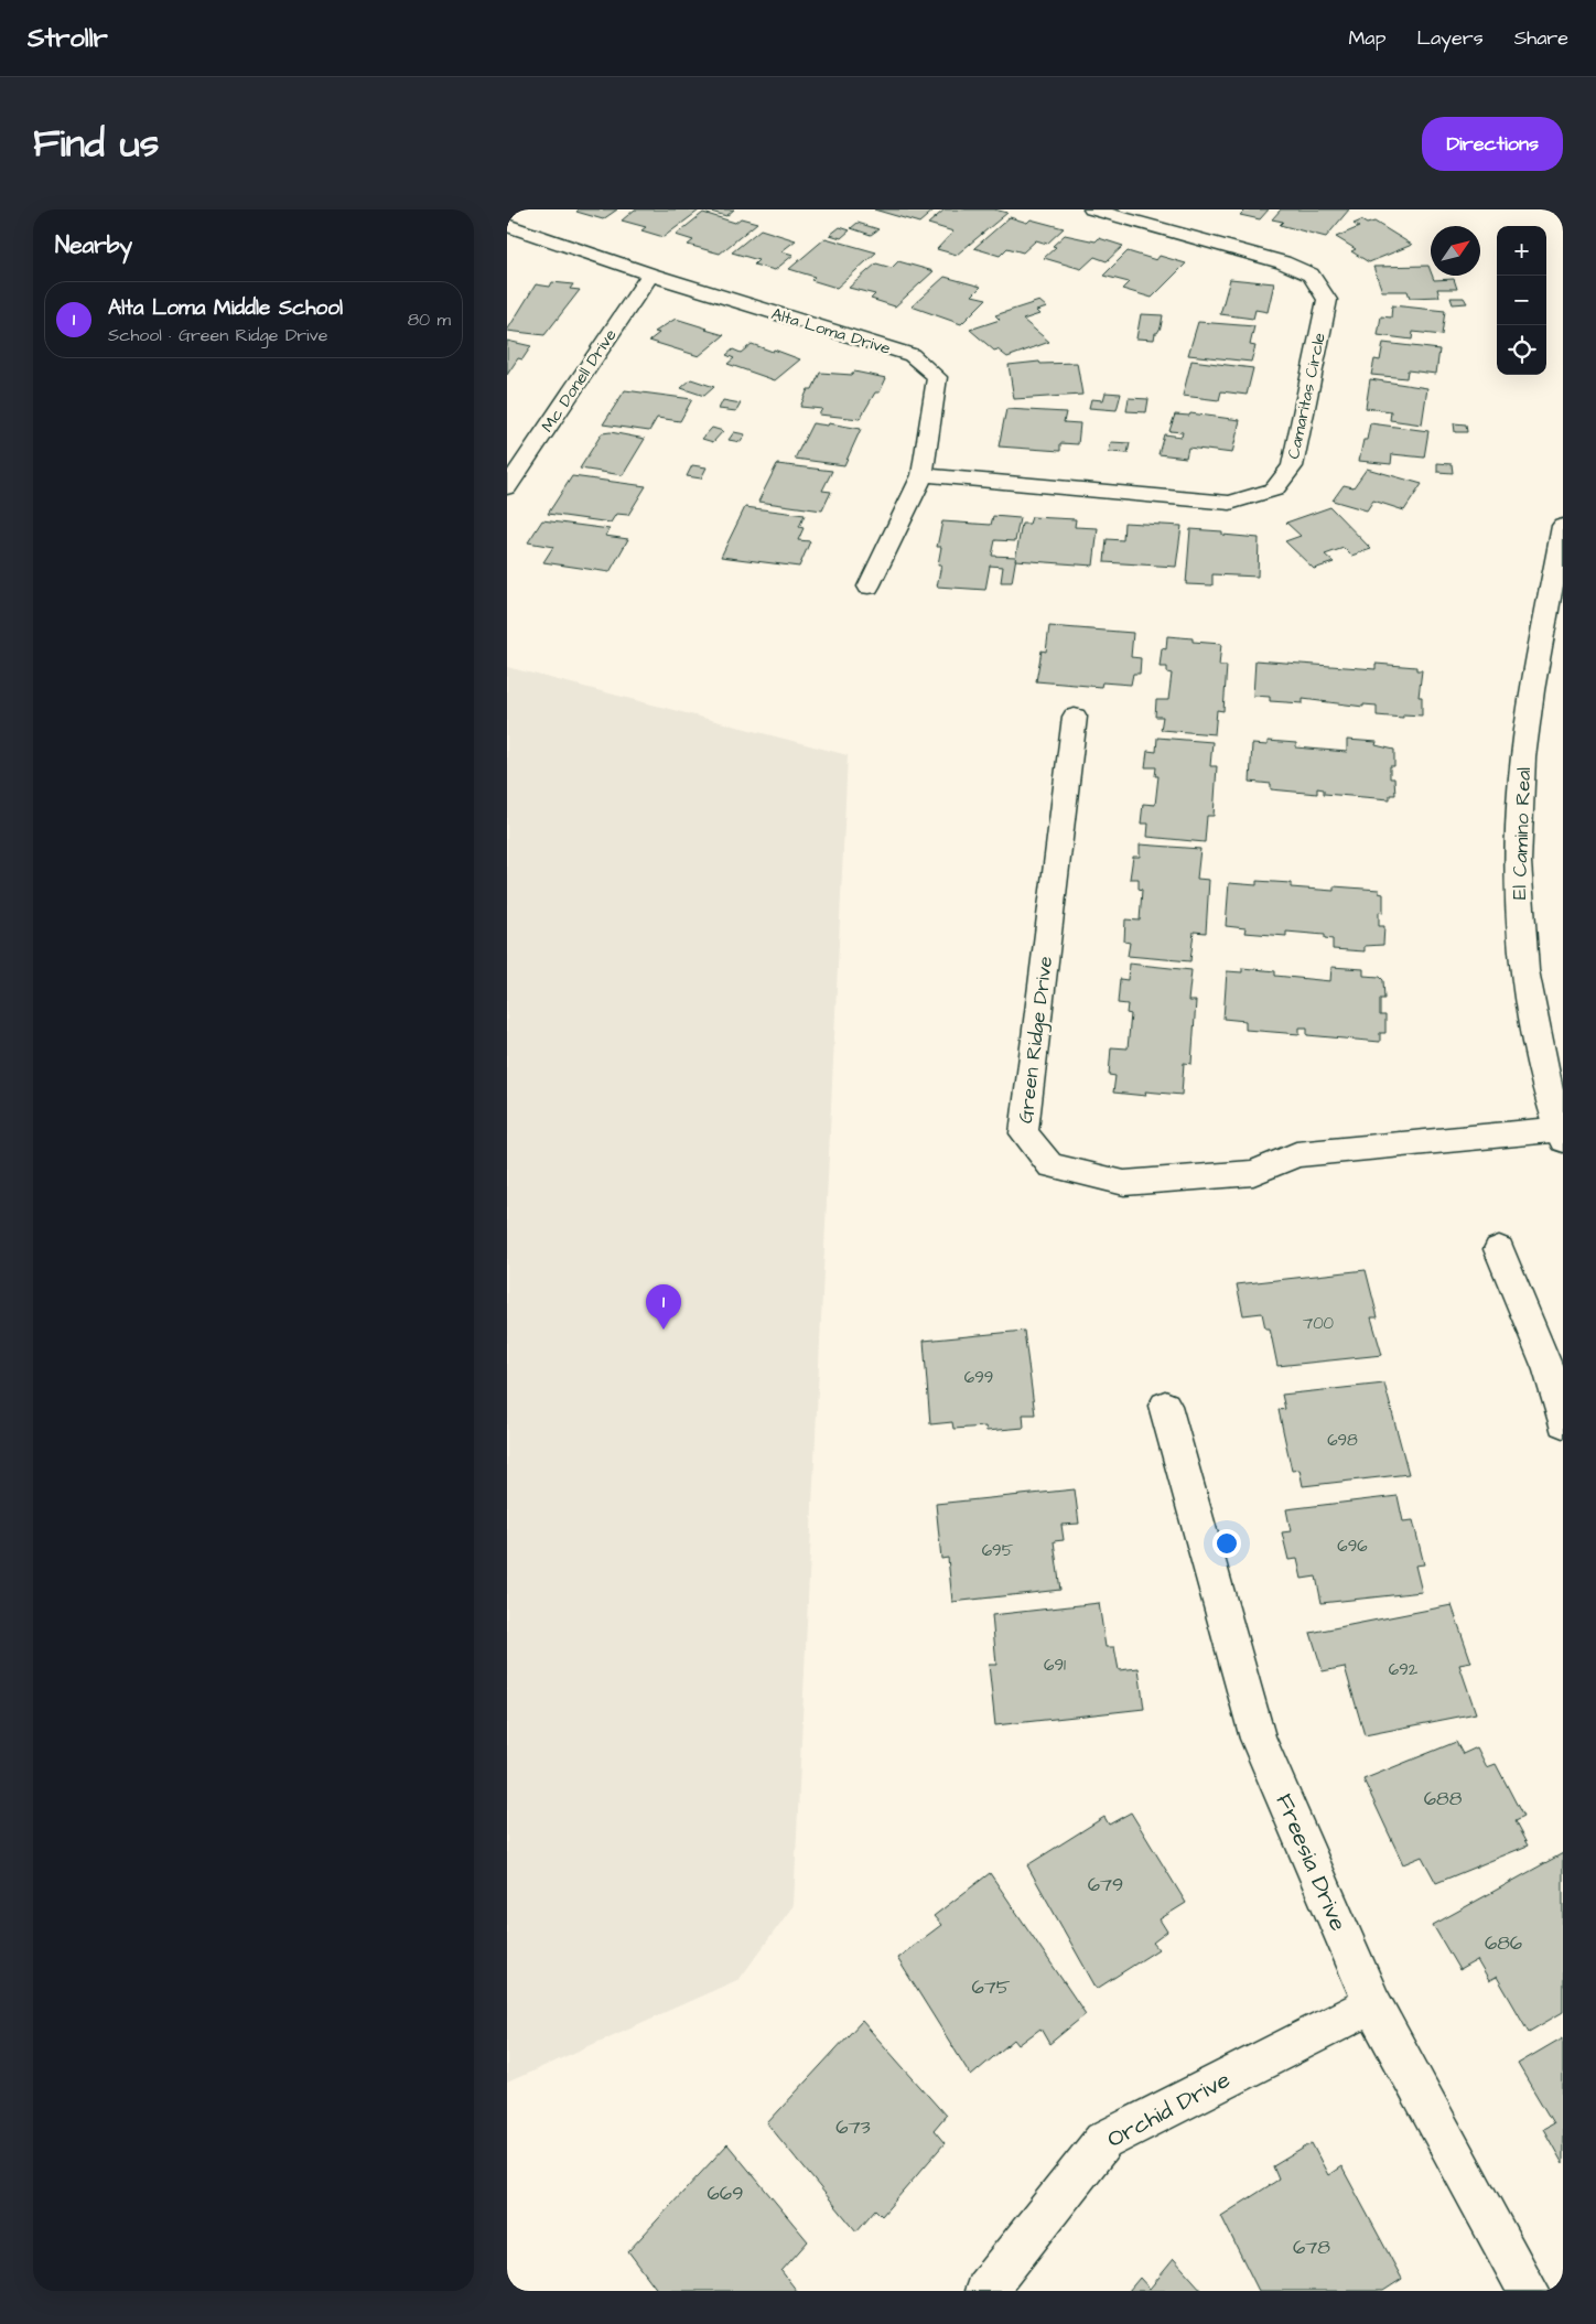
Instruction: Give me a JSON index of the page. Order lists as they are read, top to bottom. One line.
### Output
{"streets":{"street":["Alta Loma Drive","Mc Donell Drive","Camaritas Circle","El Camino Real","Green Ridge Drive","Freesia Drive","Orchid Drive"]},"crossings":[["Alta Loma Drive","Mc Donell Drive"],["Alta Loma Drive","Camaritas Circle"],["El Camino Real","Green Ridge Drive"],["Freesia Drive","Orchid Drive"]],"house_numbers":["700","699","698","696","695","691","692","688","679","686","675","673","669","678"],"north":"top right","page":{"header":"Strollr","nav":["Map","Layers","Share"],"title":"Find us","buttons":"Directions","heading":"Nearby","map_buttons":["+","−"],"list":[{"mark":"1","name":"Alta Loma Middle School","note":"School · Green Ridge Drive","value":"80 m"}],"pins":"1"}}
